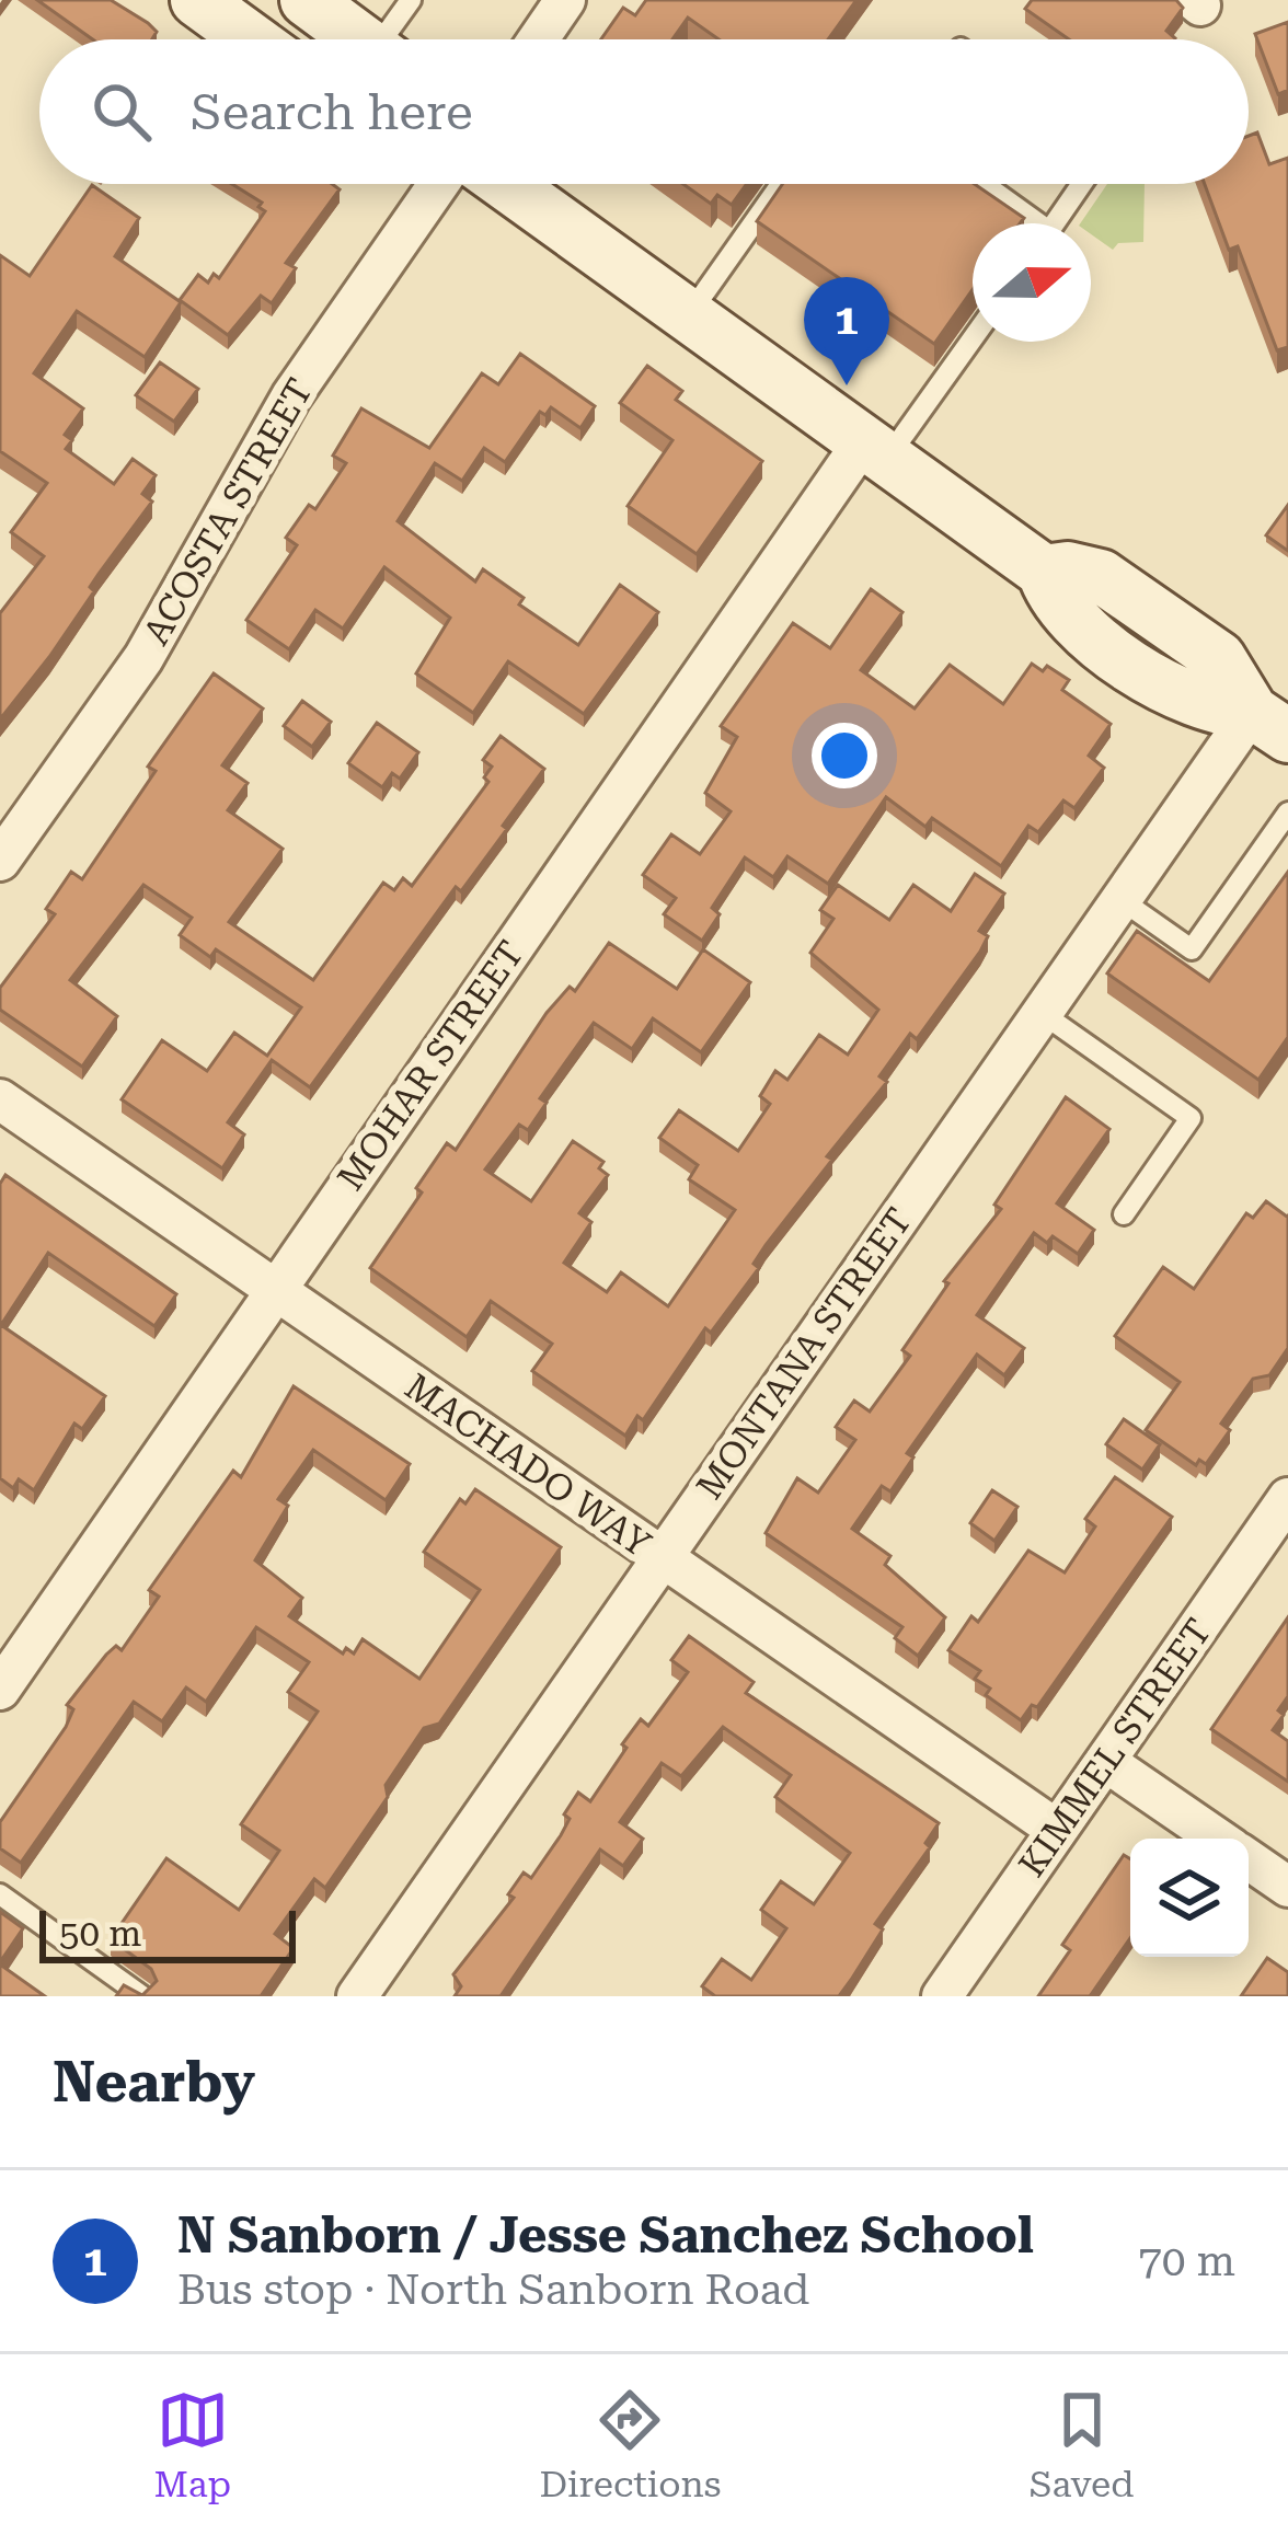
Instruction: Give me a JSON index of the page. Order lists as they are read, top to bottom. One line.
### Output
{"streets":{"street":["ACOSTA STREET","MOHAR STREET","MONTANA STREET","MACHADO WAY","KIMMEL STREET"]},"crossings":[["MOHAR STREET","MACHADO WAY"],["MONTANA STREET","MACHADO WAY"],["MACHADO WAY","KIMMEL STREET"]],"scale_bar":"50 m","north":"right","page":{"search":"Search here","pins":"1","scale":"50 m","heading":"Nearby","list":[{"mark":"1","name":"N Sanborn / Jesse Sanchez School","note":"Bus stop · North Sanborn Road","value":"70 m"}],"nav":["Map","Directions","Saved"]}}
